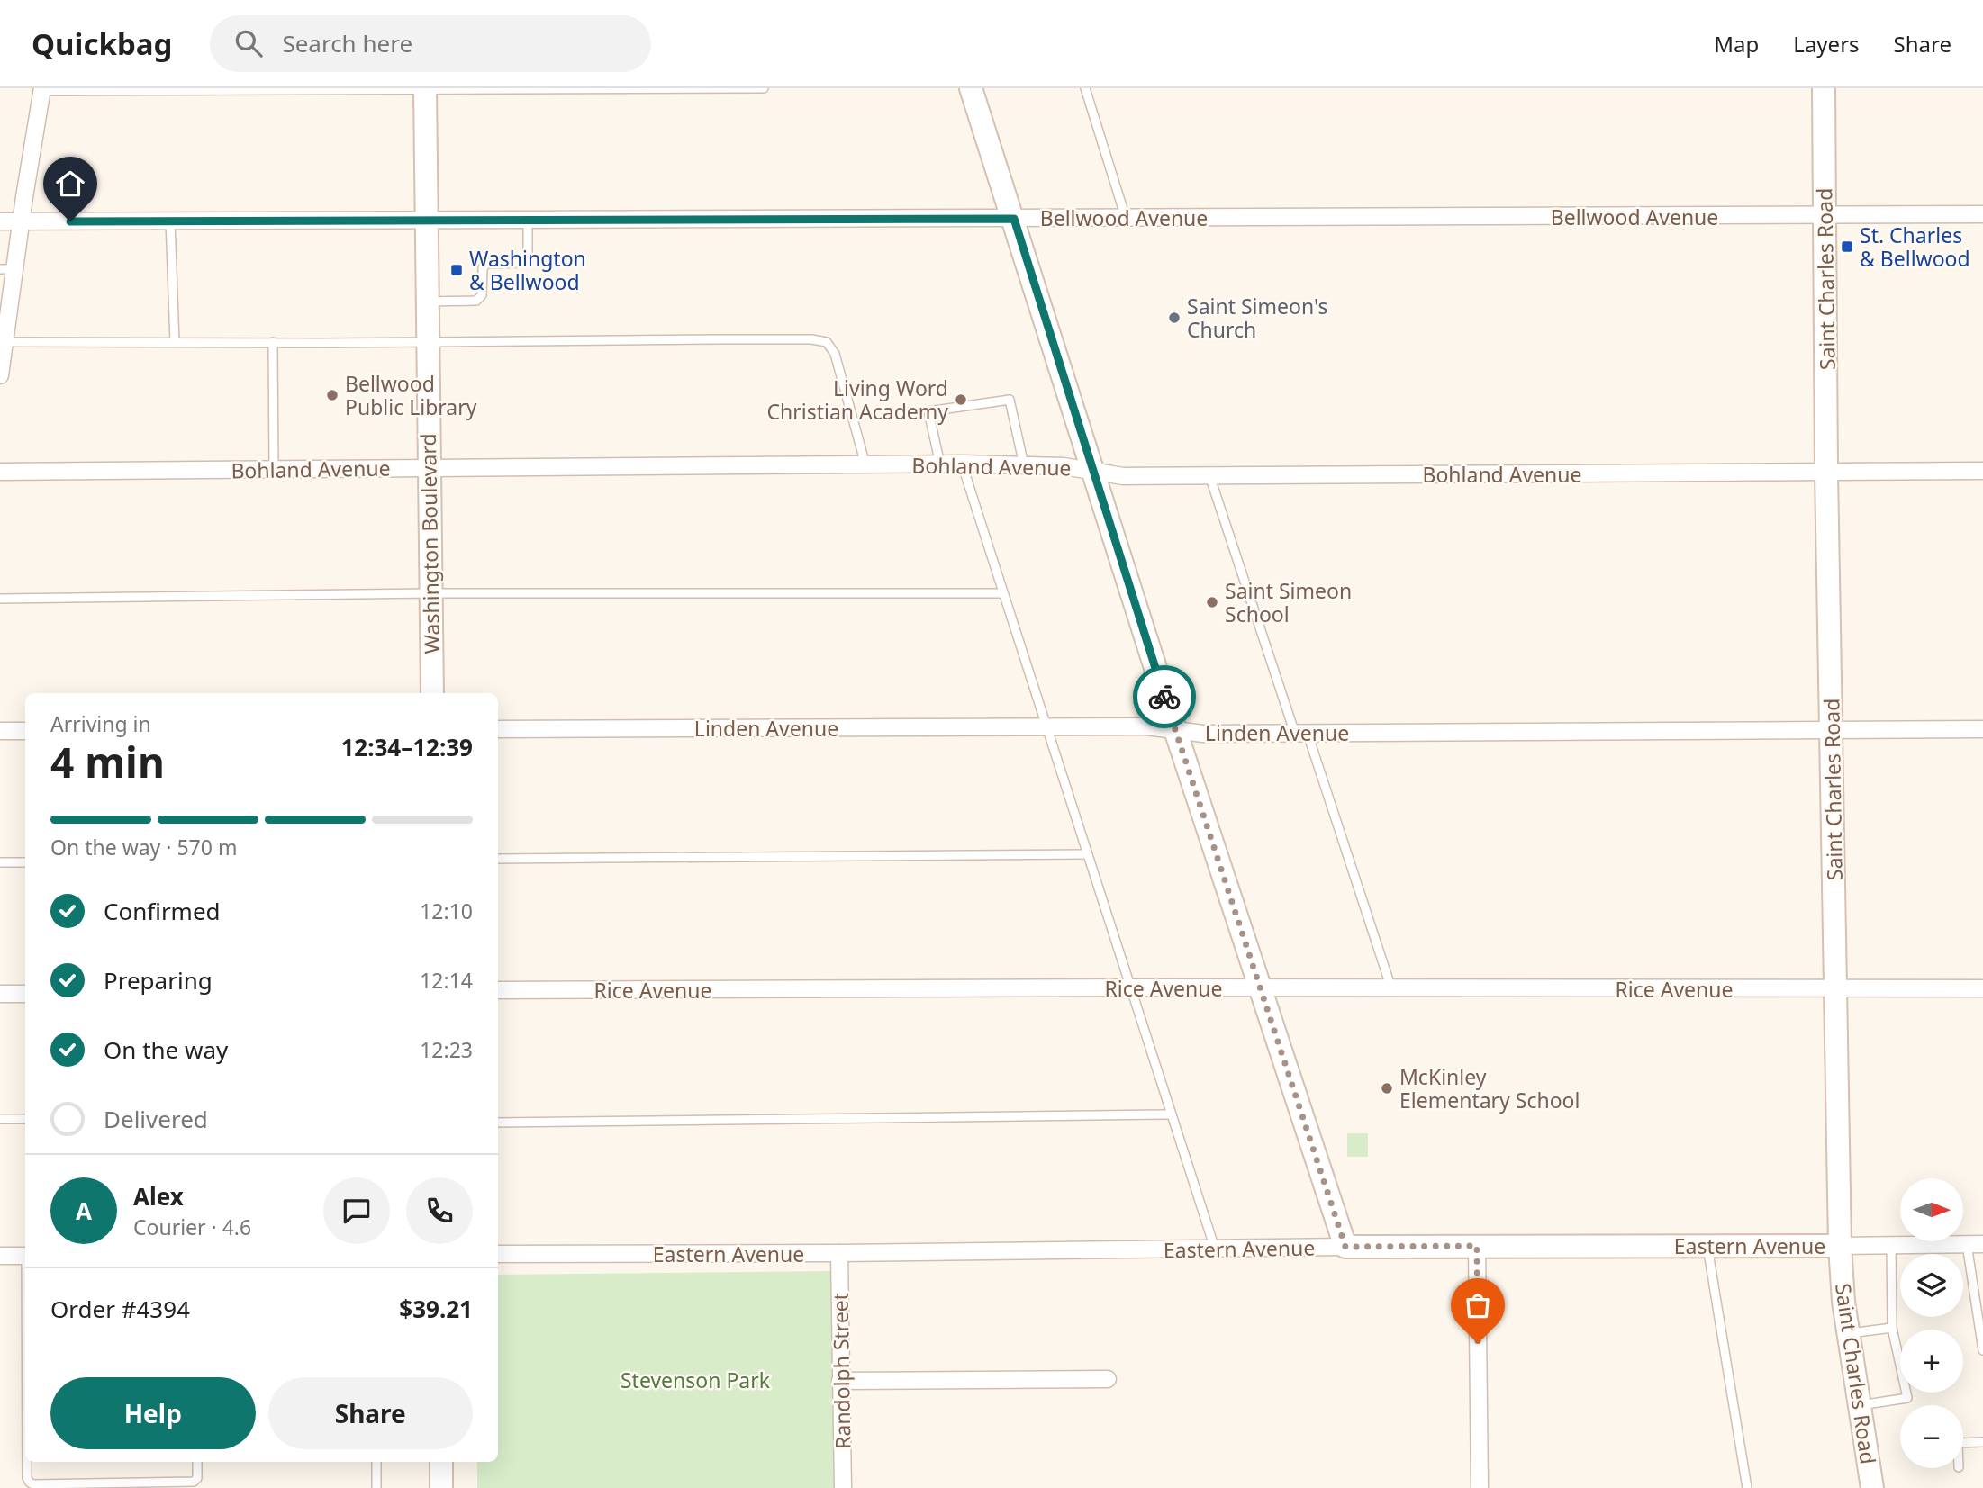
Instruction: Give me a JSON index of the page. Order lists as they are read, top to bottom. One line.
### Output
{"streets":{"main road":["Saint Charles Road","Washington Boulevard","Eastern Avenue"],"street":["Bellwood Avenue","Bohland Avenue","Linden Avenue","Rice Avenue","Randolph Street"]},"crossings":[["Bellwood Avenue","Saint Charles Road"],["Bellwood Avenue","Washington Boulevard"],["Saint Charles Road","Bohland Avenue"],["Saint Charles Road","Linden Avenue"],["Saint Charles Road","Rice Avenue"],["Saint Charles Road","Eastern Avenue"],["Bohland Avenue","Washington Boulevard"],["Eastern Avenue","Randolph Street"]],"parks":["Stevenson Park"],"places":{"transit":["St. Charles & Bellwood","Washington & Bellwood"],"other":["Saint Simeon's Church","Bellwood Public Library","Living Word Christian Academy","Saint Simeon School","McKinley Elementary School"]},"north":"right","page":{"header":"Quickbag","search":"Search here","nav":["Map","Layers","Share"],"heading":["4 min","Arriving in","12:34–12:39"],"panel":["Alex","Courier · 4.6","Order #4394","$39.21"],"bar":"On the way · 570 m","list":[["Confirmed","12:10"],["Preparing","12:14"],["On the way","12:23"],"Delivered"],"round":"A","map_buttons":["+","−"],"buttons":["Help","Share"]}}
